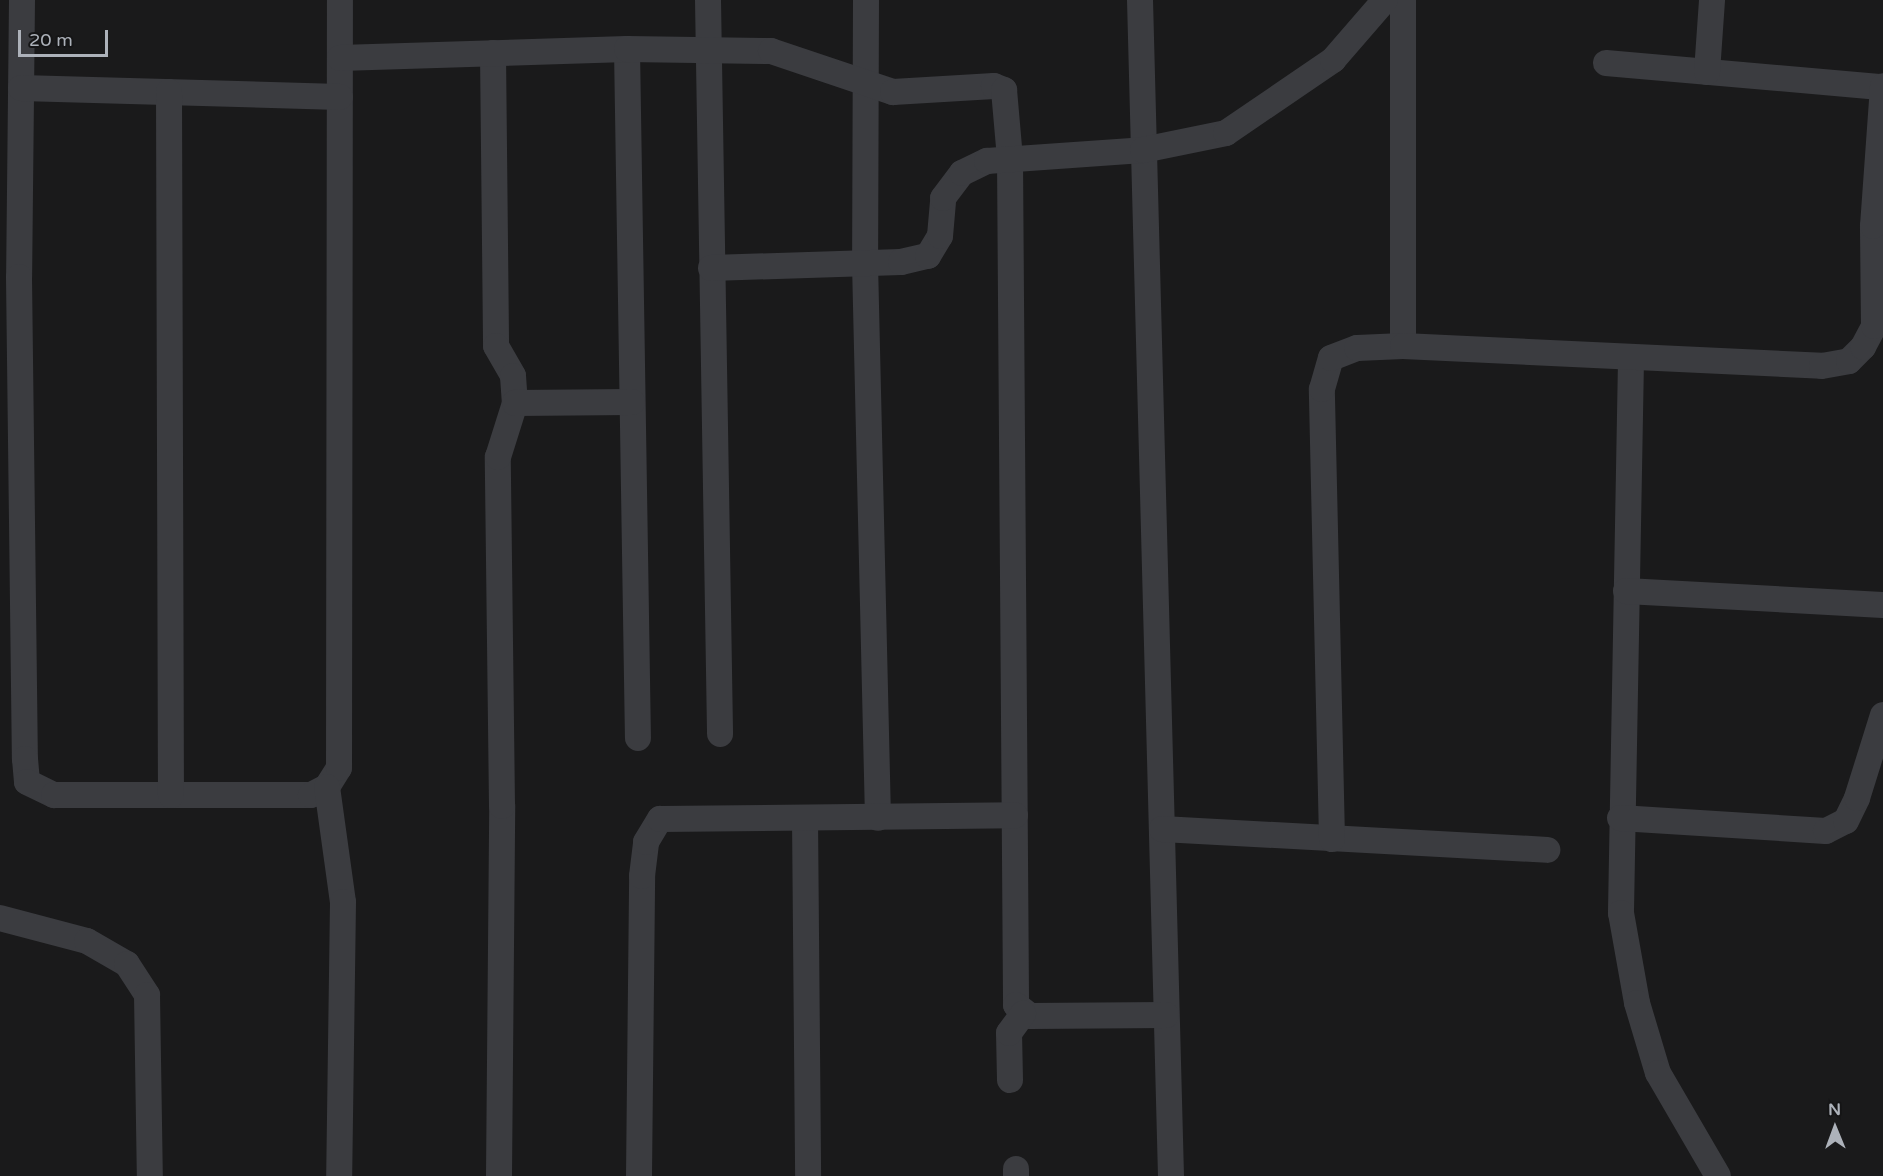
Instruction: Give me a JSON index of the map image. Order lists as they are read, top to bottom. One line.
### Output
{"scale_bar":"20 m","north":"top"}
